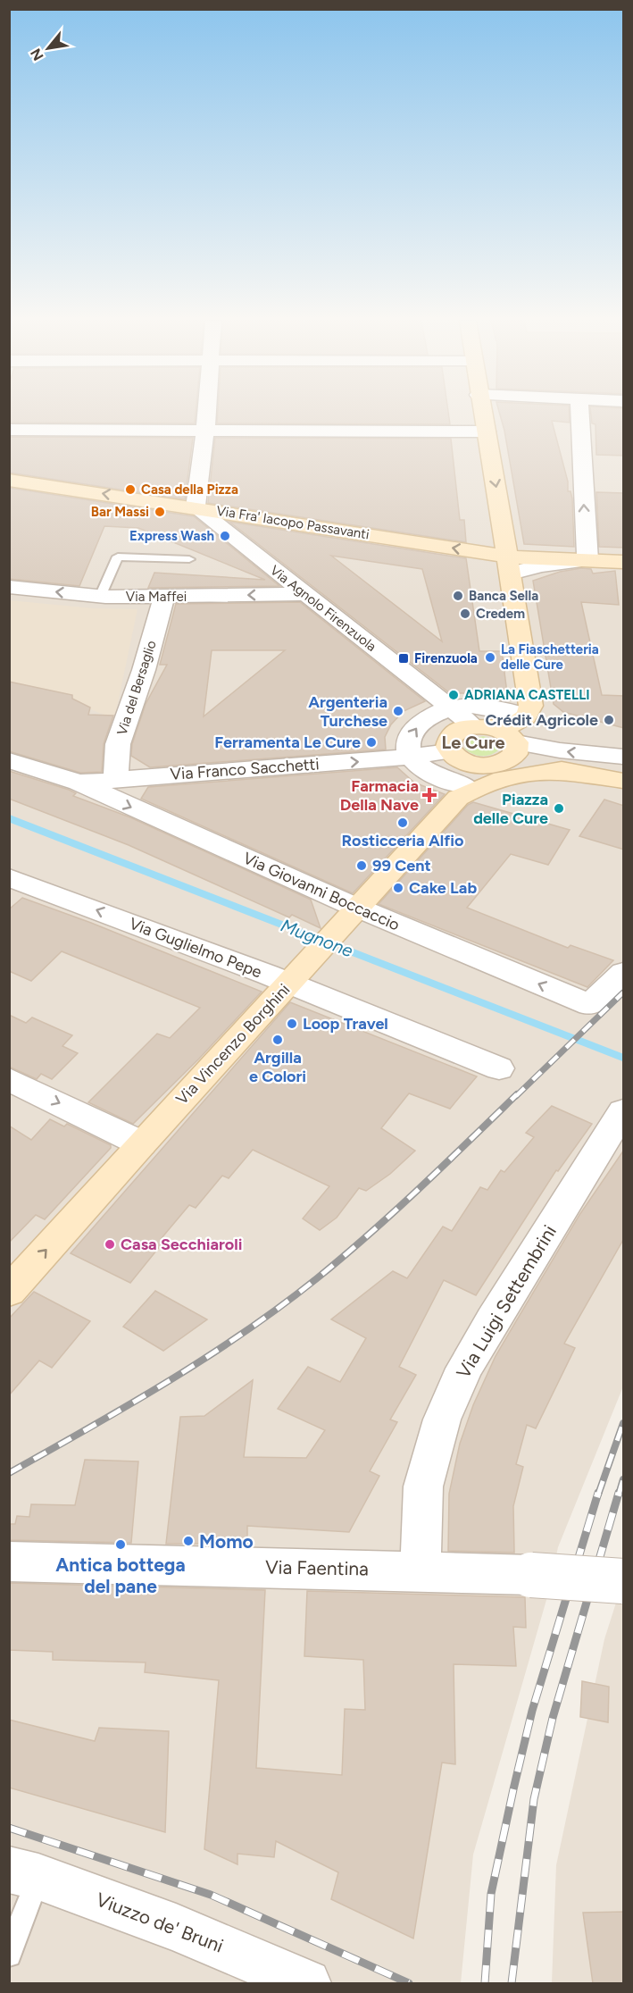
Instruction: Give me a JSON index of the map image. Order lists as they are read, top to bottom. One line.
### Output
{"streets":{"street":["Via Fra' Iacopo Passavanti","Via Maffei","Via Agnolo Firenzuola","Via del Bersaglio","Via Franco Sacchetti","Via Giovanni Boccaccio","Via Guglielmo Pepe","Via Vincenzo Borghini","Via Luigi Settembrini","Via Faentina","Viuzzo de' Bruni"]},"crossings":[["Via Fra' Iacopo Passavanti","Via Agnolo Firenzuola"],["Via Maffei","Via Agnolo Firenzuola"],["Via Maffei","Via del Bersaglio"],["Via del Bersaglio","Via Franco Sacchetti"],["Via Franco Sacchetti","Via Giovanni Boccaccio"],["Via Giovanni Boccaccio","Via Vincenzo Borghini"],["Via Guglielmo Pepe","Via Vincenzo Borghini"],["Via Luigi Settembrini","Via Faentina"]],"one_way":["Via Franco Sacchetti"],"districts":["Le Cure"],"water":["Mugnone"],"places":{"other":["Casa della Pizza","Bar Massi","Express Wash","Banca Sella","Credem","La Fiaschetteria delle Cure","ADRIANA CASTELLI","Argenteria Turchese","Crédit Agricole","Ferramenta Le Cure","Piazza delle Cure","Rosticceria Alfio","99 Cent","Cake Lab","Loop Travel","Argilla e Colori","Casa Secchiaroli","Momo","Antica bottega del pane"],"transit":["Firenzuola"],"health":["Farmacia Della Nave"]},"north":"bottom left"}
